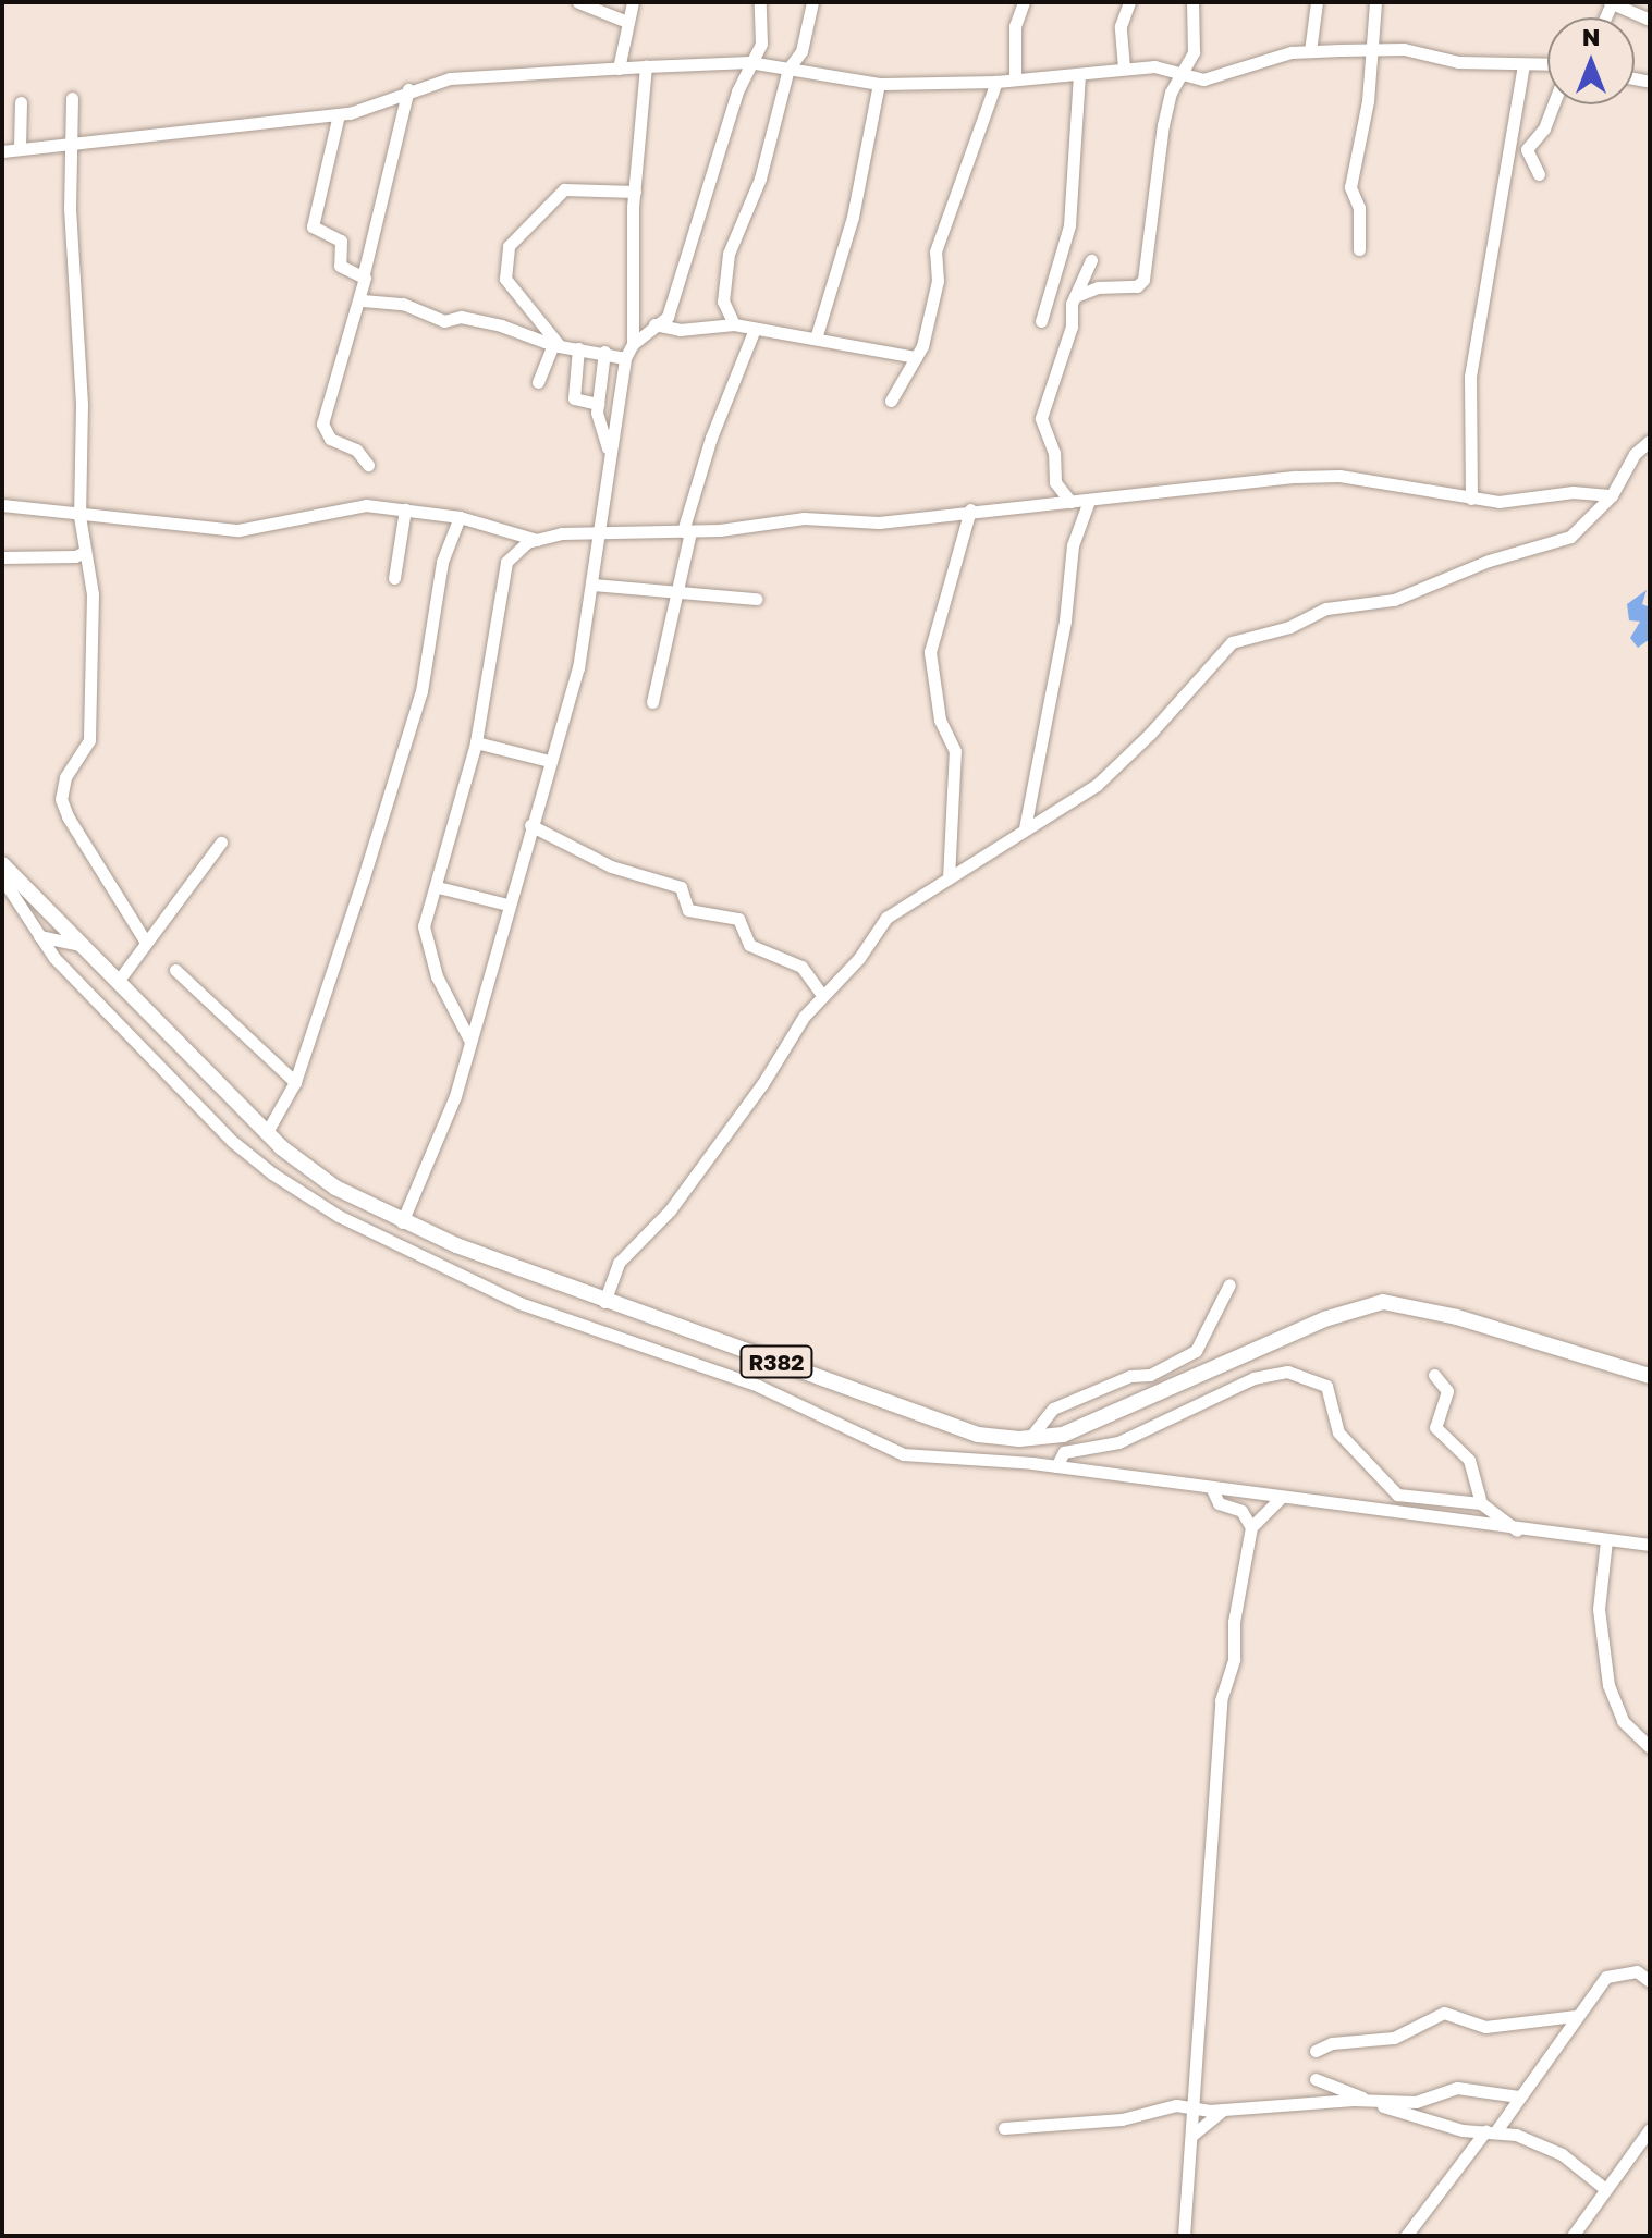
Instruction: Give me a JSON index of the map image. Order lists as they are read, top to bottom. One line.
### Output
{"streets":{"main road":["R382"]},"north":"top"}
